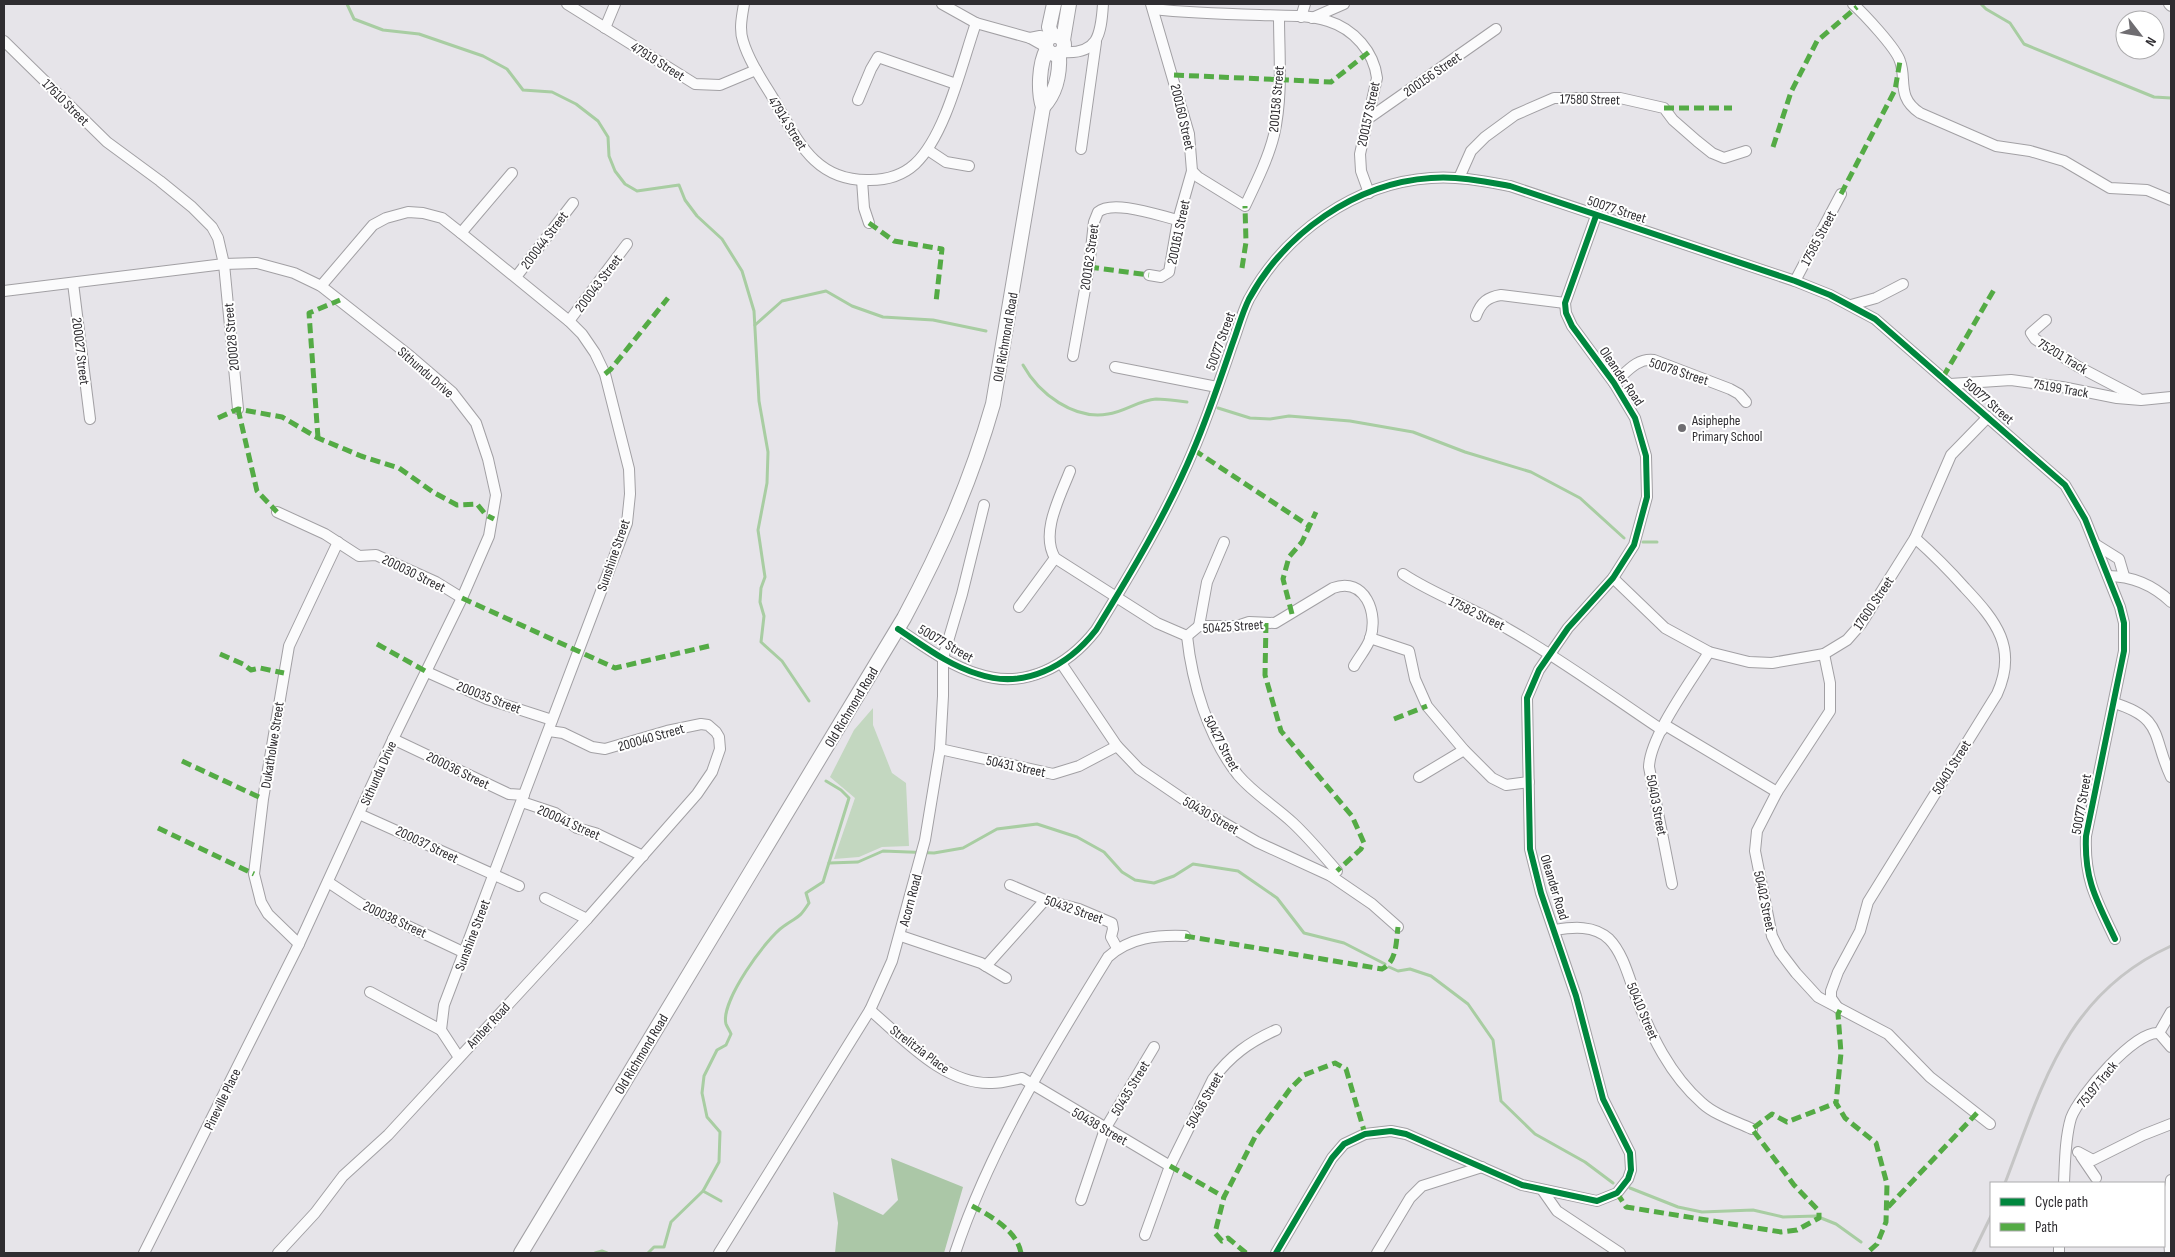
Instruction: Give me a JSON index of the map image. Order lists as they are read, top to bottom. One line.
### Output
{"streets":{"street":["47919 Street","200156 Street","200158 Street","17580 Street","17610 Street","200157 Street","200160 Street","47914 Street","50077 Street","200161 Street","17585 Street","200044 Street","200162 Street","200043 Street","200028 Street","Old Richmond Road","200027 Street","75201 Track","50078 Street","Sithundu Drive","Oleander Road","75199 Track","Sunshine Street","200030 Street","17600 Street","17582 Street","50425 Street","200035 Street","200040 Street","50427 Street","Dukatholwe Street","50431 Street","50401 Street","200036 Street","50403 Street","50430 Street","200041 Street","200037 Street","Acorn Road","50402 Street","50432 Street","200038 Street","50410 Street","Amber Road","Strelitzia Place","75197 Track","50435 Street","Pineville Place","50436 Street","50438 Street"]},"crossings":[["47919 Street","47914 Street"],["200156 Street","200157 Street"],["200158 Street","200157 Street"],["200158 Street","200160 Street"],["200158 Street","200161 Street"],["17580 Street","50077 Street"],["17610 Street","200028 Street"],["17610 Street","Sithundu Drive"],["200157 Street","200160 Street"],["200157 Street","50077 Street"],["200160 Street","200161 Street"],["50077 Street","17585 Street"],["50077 Street","Old Richmond Road"],["50077 Street","75199 Track"],["50077 Street","17600 Street"],["50077 Street","50425 Street"],["50077 Street","50430 Street"],["50077 Street","Acorn Road"],["200161 Street","200162 Street"],["200044 Street","Sunshine Street"],["200043 Street","Sunshine Street"],["200028 Street","Sithundu Drive"],["200027 Street","Sithundu Drive"],["75201 Track","75199 Track"],["50078 Street","Oleander Road"],["Sithundu Drive","Sunshine Street"],["Sithundu Drive","200030 Street"],["Sithundu Drive","200035 Street"],["Sithundu Drive","Dukatholwe Street"],["Sithundu Drive","200036 Street"],["Sithundu Drive","200037 Street"],["Sithundu Drive","200038 Street"],["Sithundu Drive","Pineville Place"],["Oleander Road","17600 Street"],["Oleander Road","17582 Street"],["Oleander Road","50410 Street"],["Sunshine Street","200035 Street"],["Sunshine Street","200040 Street"],["Sunshine Street","200036 Street"],["Sunshine Street","200041 Street"],["Sunshine Street","200037 Street"],["Sunshine Street","200038 Street"],["200030 Street","Dukatholwe Street"],["17600 Street","50401 Street"],["17600 Street","50403 Street"],["17600 Street","50402 Street"],["17582 Street","50403 Street"],["17582 Street","50402 Street"],["50425 Street","50427 Street"],["200040 Street","Amber Road"],["50427 Street","50430 Street"],["Dukatholwe Street","Pineville Place"],["50431 Street","50430 Street"],["50431 Street","Acorn Road"],["50401 Street","50402 Street"],["200036 Street","200041 Street"],["200041 Street","Amber Road"],["Acorn Road","Strelitzia Place"],["Strelitzia Place","50438 Street"],["50435 Street","50438 Street"],["50436 Street","50438 Street"]],"places":["Asiphephe Primary School"],"legend":["Cycle path","Path"],"north":"bottom right"}
